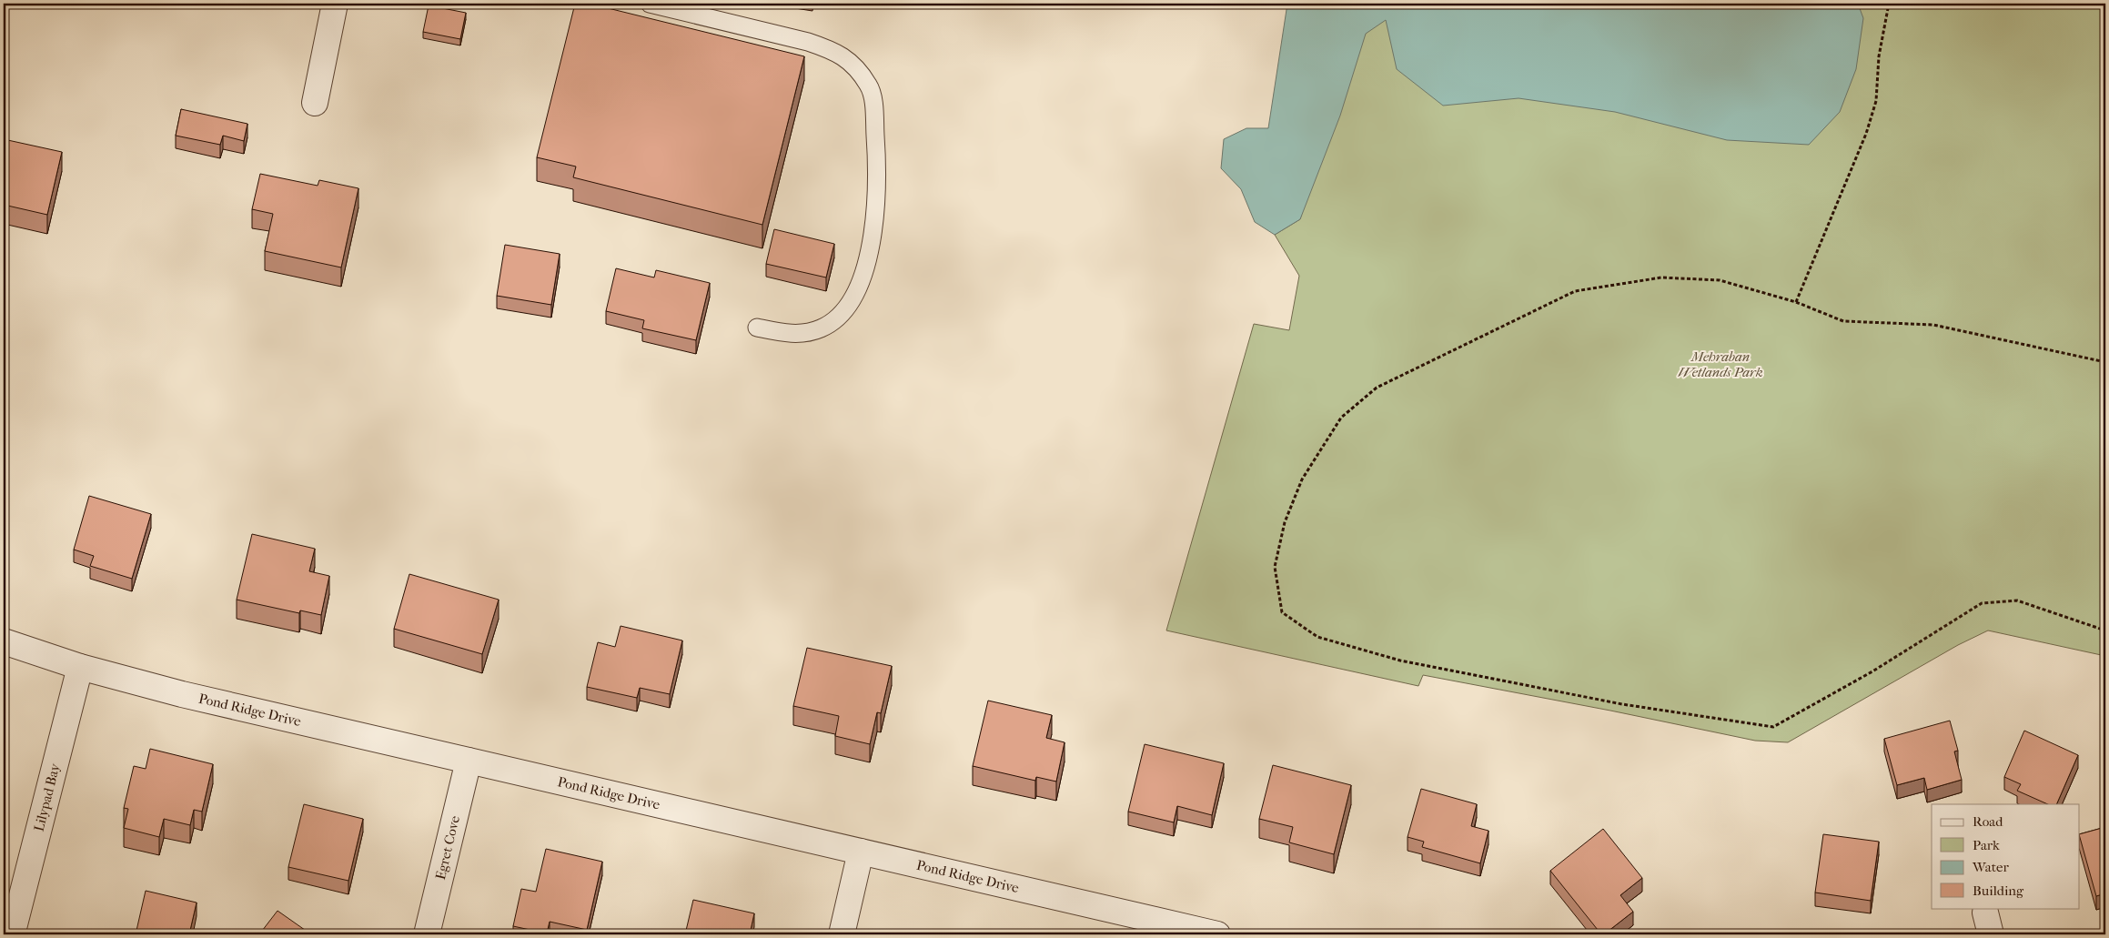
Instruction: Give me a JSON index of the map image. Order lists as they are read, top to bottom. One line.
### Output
{"streets":{"street":["Pond Ridge Drive","Lilypad Bay","Egret Cove"]},"crossings":[["Pond Ridge Drive","Lilypad Bay"],["Pond Ridge Drive","Egret Cove"]],"parks":["Mehraban Wetlands Park"],"legend":["Road","Park","Water","Building"]}
